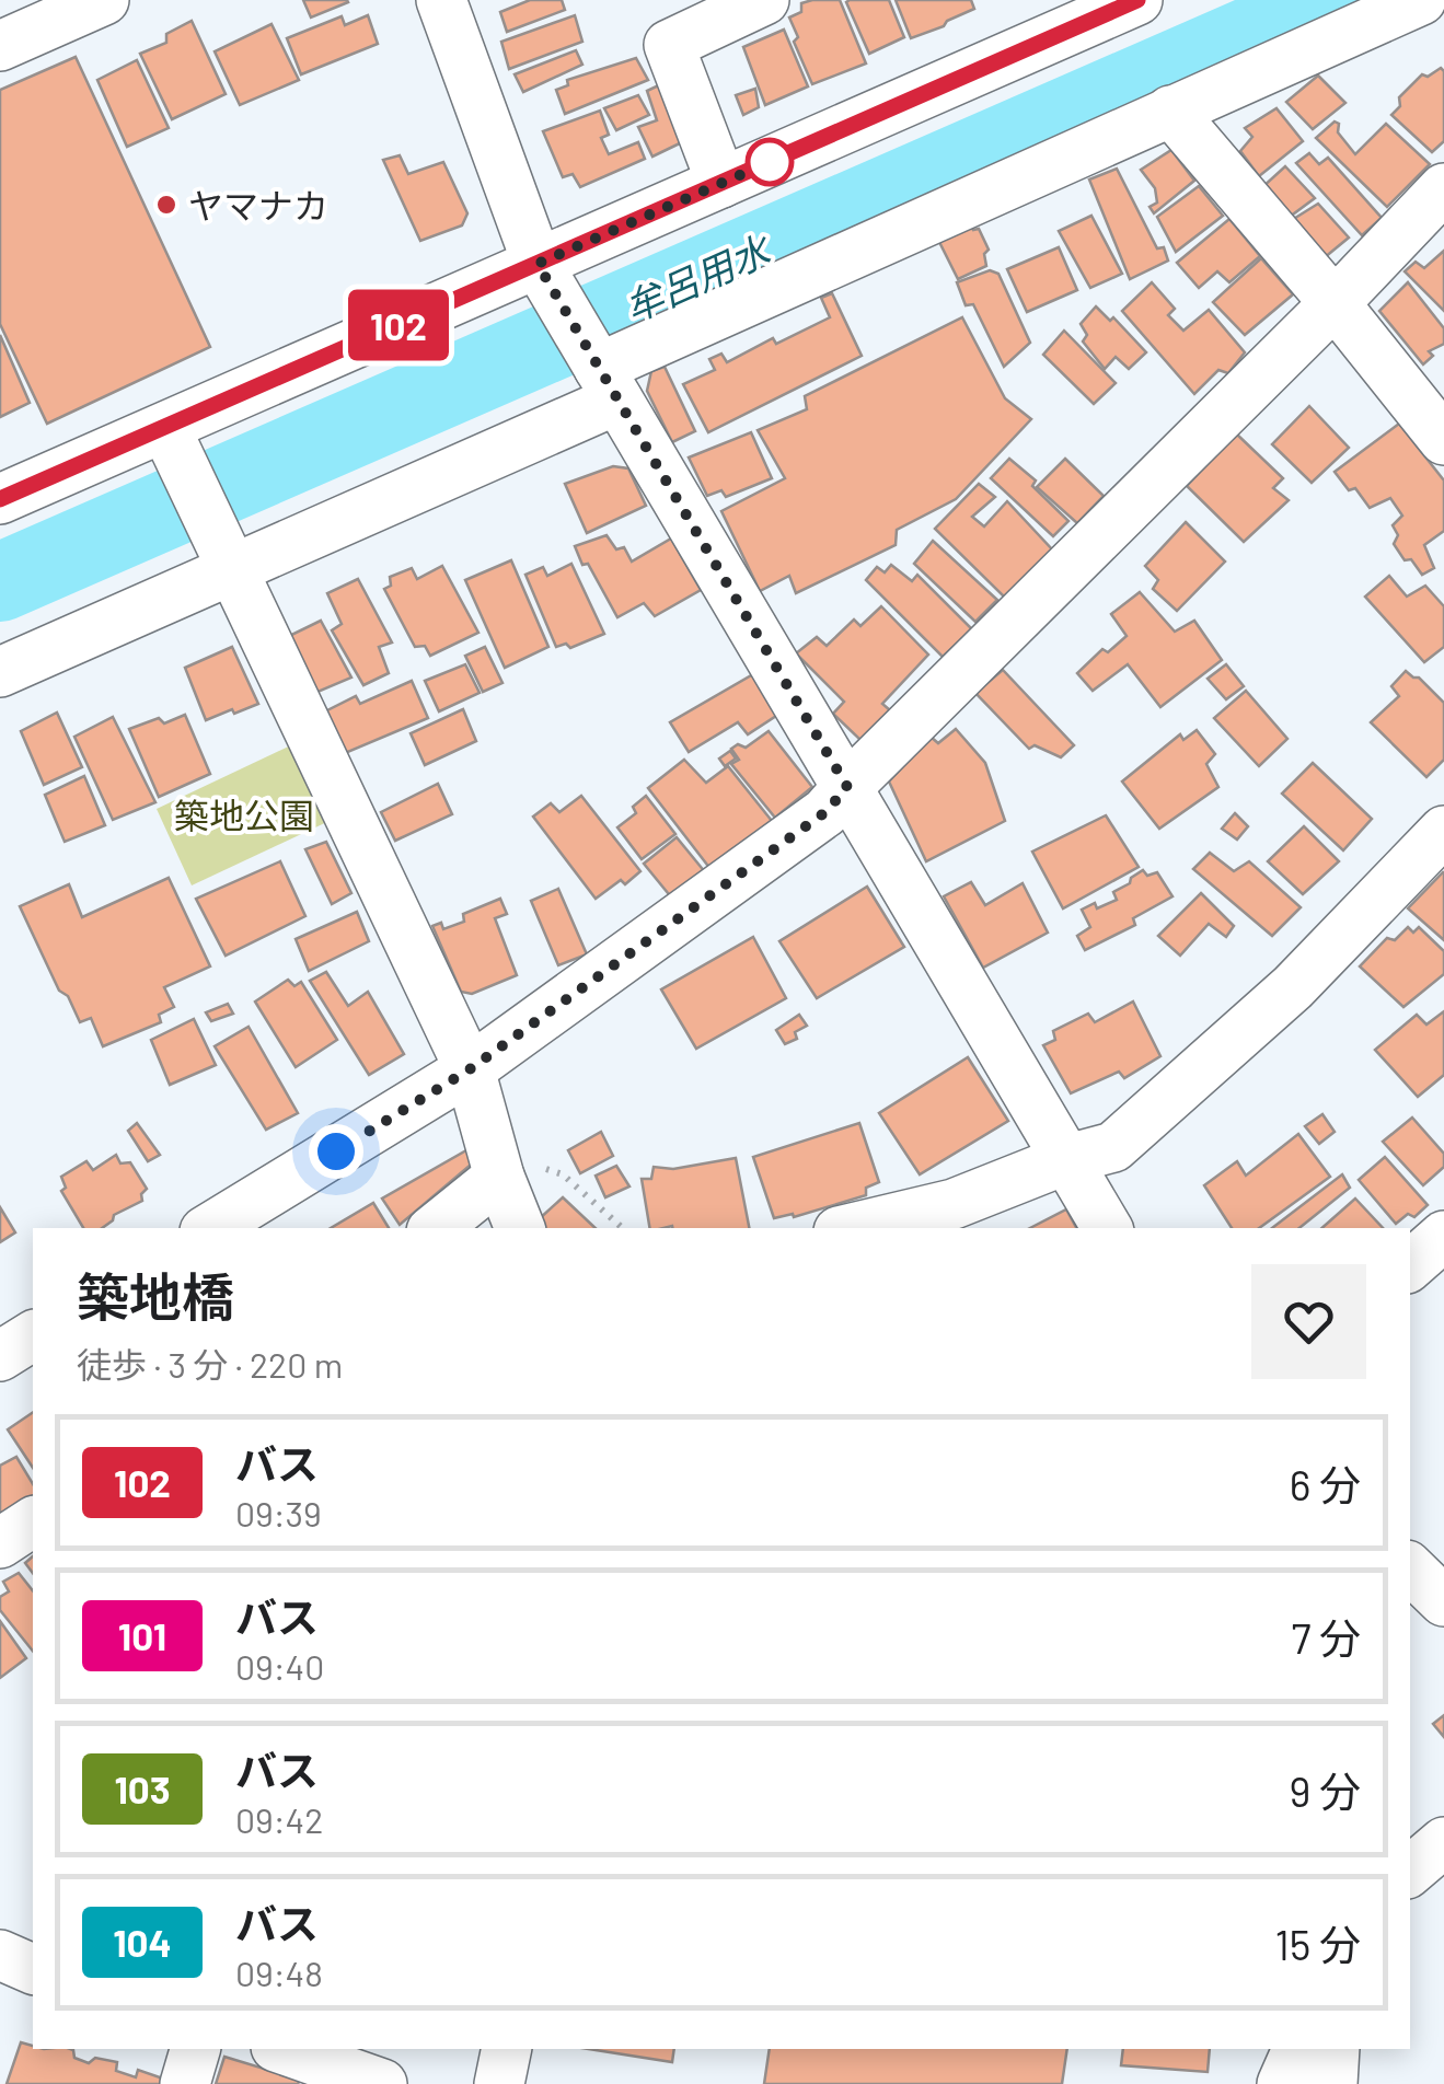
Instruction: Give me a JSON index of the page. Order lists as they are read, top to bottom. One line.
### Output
{"water":["牟呂用水"],"parks":["築地公園"],"places":["ヤマナカ"],"lines":["bus line 102"],"page":{"on_map":"102","heading":["築地橋","徒歩 · 3 分 · 220 m"],"list":[{"mark":"102","name":"バス","note":"09:39","value":"6 分"},{"mark":"101","name":"バス","note":"09:40","value":"7 分"},{"mark":"103","name":"バス","note":"09:42","value":"9 分"},{"mark":"104","name":"バス","note":"09:48","value":"15 分"}]}}
